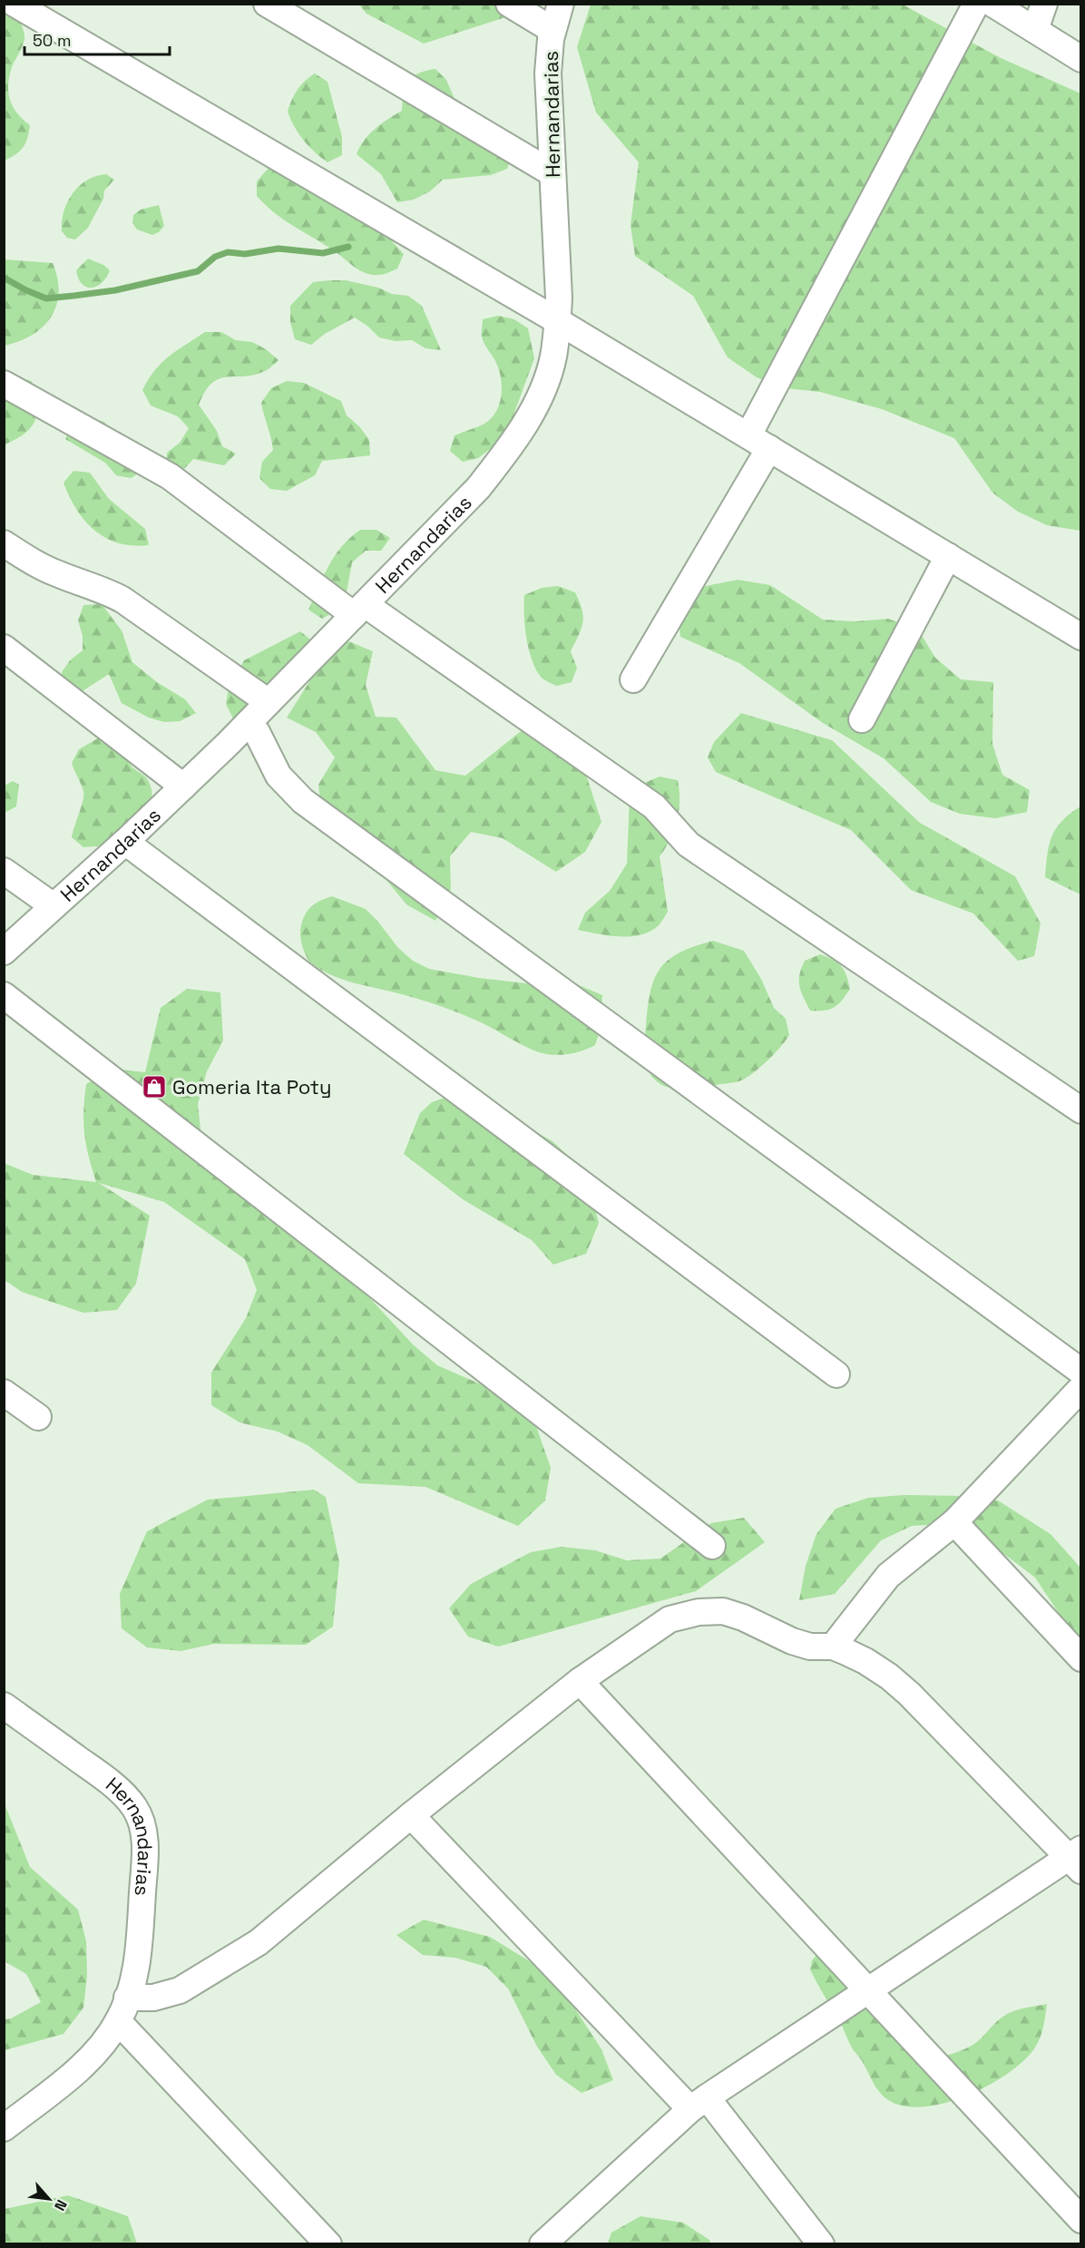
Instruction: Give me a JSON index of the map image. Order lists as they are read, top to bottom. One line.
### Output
{"streets":{"street":["Hernandarias"]},"places":{"shop":["Gomeria Ita Poty"]},"scale_bar":"50 m","north":"bottom right"}
